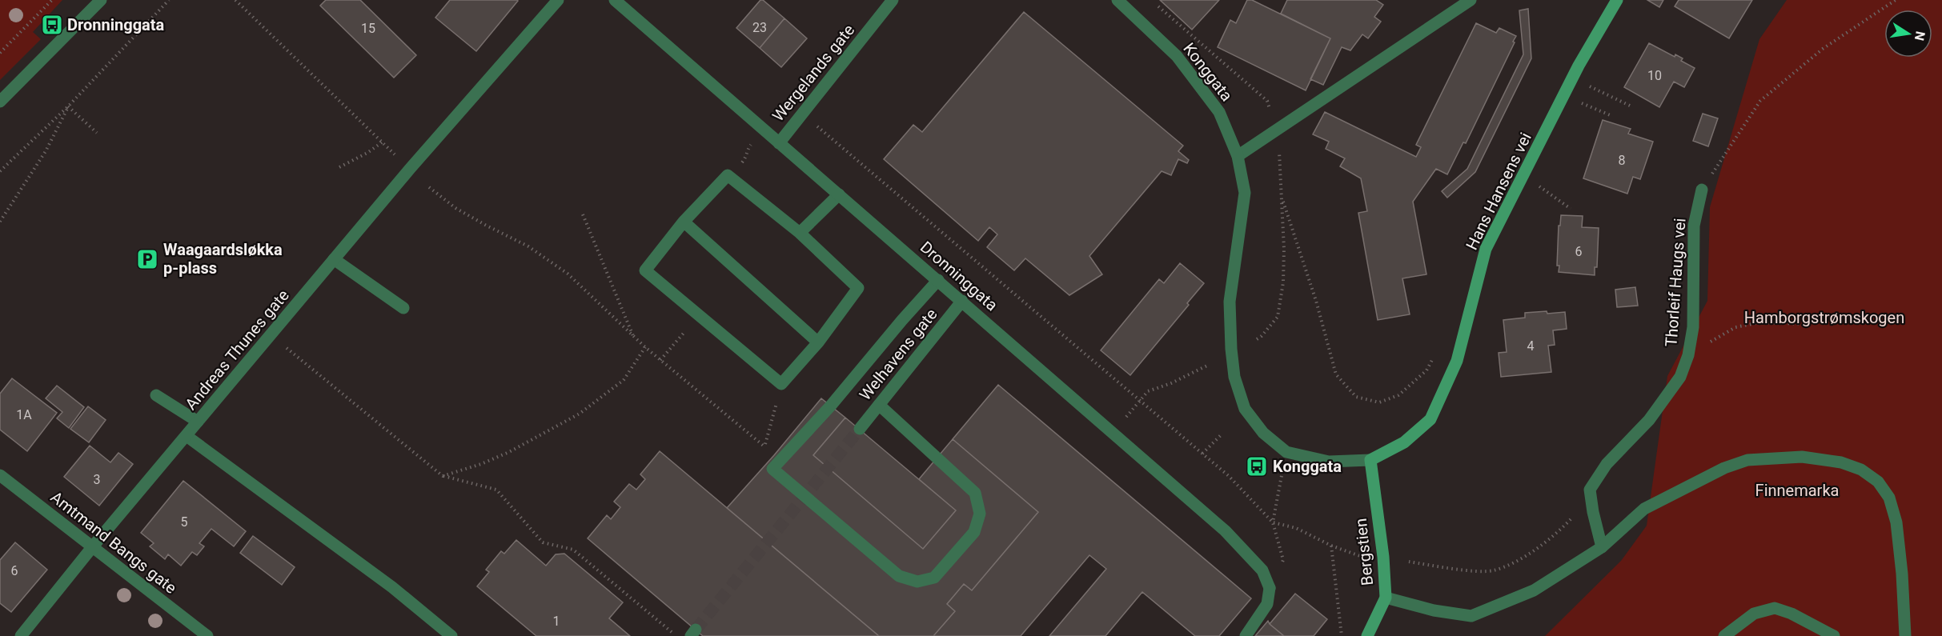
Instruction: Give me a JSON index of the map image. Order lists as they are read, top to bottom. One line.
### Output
{"streets":{"main road":["Hans Hansens vei","Bergstien"],"street":["Konggata","Wergelands gate","Dronninggata","Thorleif Haugs vei","Andreas Thunes gate","Welhavens gate","Amtmand Bangs gate"]},"crossings":[["Konggata","Hans Hansens vei"],["Konggata","Bergstien"],["Wergelands gate","Dronninggata"],["Hans Hansens vei","Bergstien"],["Dronninggata","Welhavens gate"],["Andreas Thunes gate","Amtmand Bangs gate"]],"parks":["Hamborgstrømskogen","Finnemarka"],"places":{"bus stop":["Dronninggata","Konggata"],"parking":["Waagaardsløkka p-plass"]},"house_numbers":["23","15","10","8","6","4","1A","3","5","6","1"],"north":"right"}
